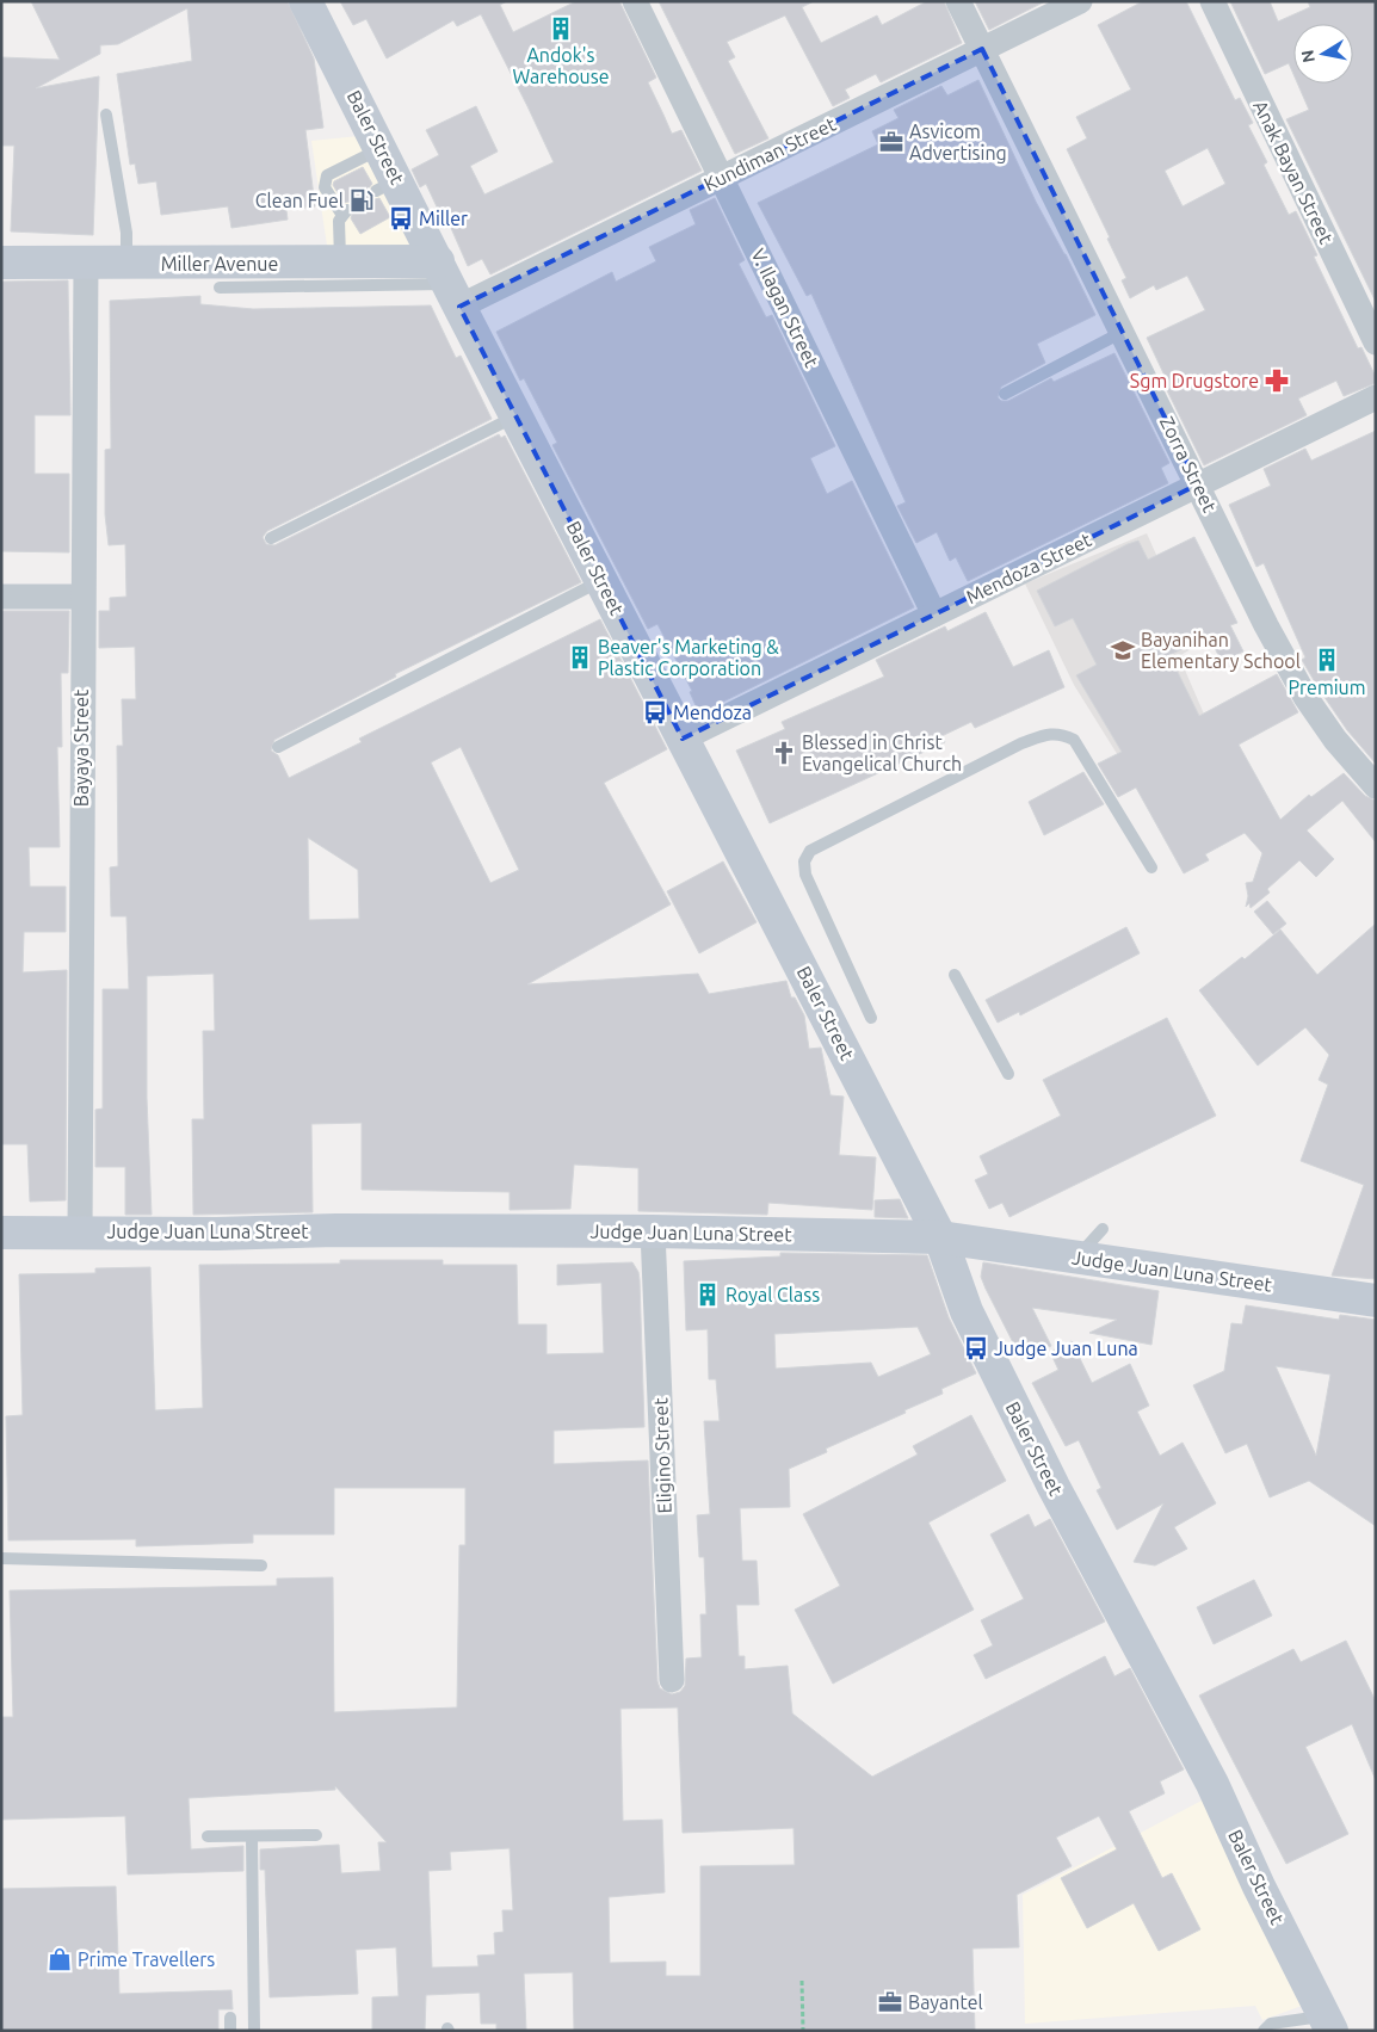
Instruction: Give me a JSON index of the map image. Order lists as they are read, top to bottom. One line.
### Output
{"streets":{"street":["Baler Street","Kundiman Street","Anak Bayan Street","Miller Avenue","V. Ilagan Street","Zorra Street","Mendoza Street","Bayaya Street","Judge Juan Luna Street","Eligino Street"]},"crossings":[["Baler Street","Kundiman Street"],["Baler Street","Miller Avenue"],["Baler Street","Mendoza Street"],["Baler Street","Judge Juan Luna Street"],["Kundiman Street","Miller Avenue"],["Kundiman Street","V. Ilagan Street"],["Kundiman Street","Zorra Street"],["Miller Avenue","Bayaya Street"],["V. Ilagan Street","Mendoza Street"],["Zorra Street","Mendoza Street"],["Bayaya Street","Judge Juan Luna Street"],["Judge Juan Luna Street","Eligino Street"]],"places":{"building":["Andok's Warehouse","Beaver's Marketing & Plastic Corporation","Premium","Royal Class"],"office":["Asvicom Advertising","Bayantel"],"fuel station":["Clean Fuel"],"bus stop":["Miller","Mendoza","Judge Juan Luna"],"pharmacy":["Sgm Drugstore"],"school or university":["Bayanihan Elementary School"],"church":["Blessed in Christ Evangelical Church"],"shop":["Prime Travellers"]},"north":"left"}
